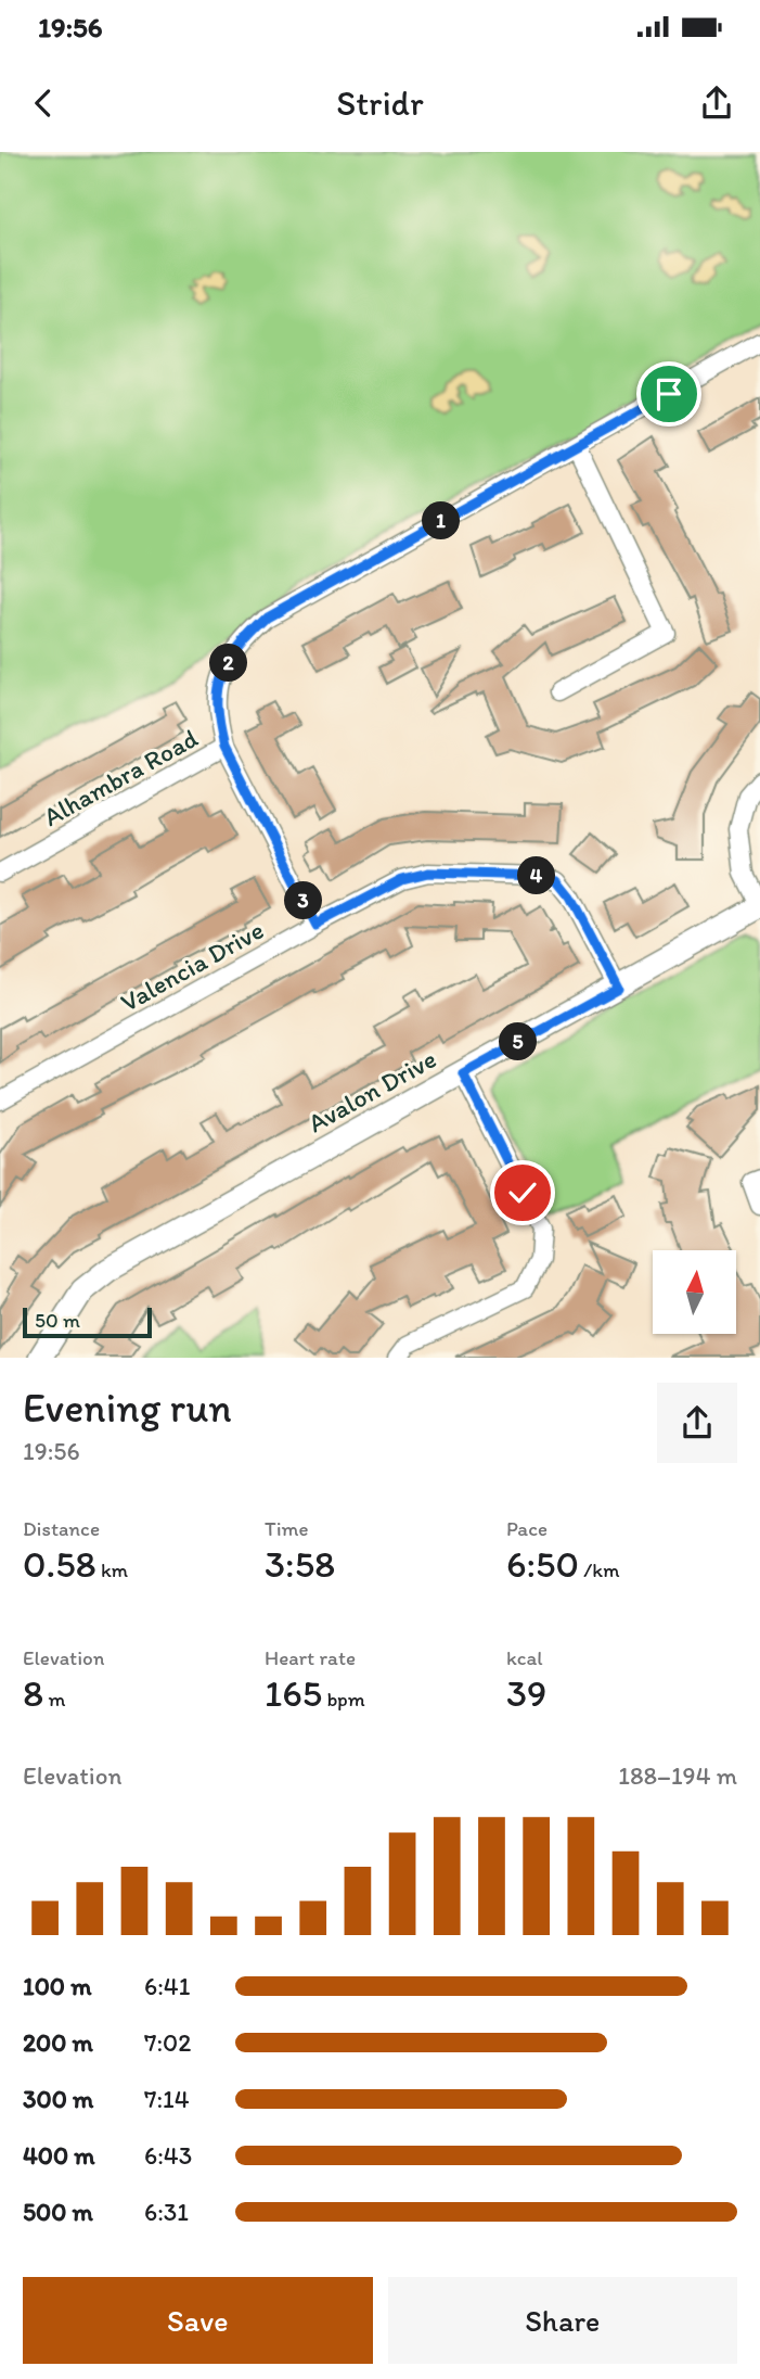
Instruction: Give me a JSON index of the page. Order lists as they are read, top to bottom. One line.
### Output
{"streets":{"street":["Alhambra Road","Valencia Drive","Avalon Drive"]},"crossings":[["Valencia Drive","Avalon Drive"]],"scale_bar":"50 m","north":"top","page":{"status":"19:56","header":"Stridr","pins":["1","2","4","3","5"],"scale":"50 m","heading":["Evening run","19:56"],"stats":[["Distance","0.58 km"],["Time","3:58"],["Pace","6:50 /km"],["Elevation","8 m"],["Heart rate","165 bpm"],["kcal","39"]],"chart":["Elevation","188–194 m"],"list":[{"name":"100 m","note":"6:41"},{"name":"200 m","note":"7:02"},{"name":"300 m","note":"7:14"},{"name":"400 m","note":"6:43"},{"name":"500 m","note":"6:31"}],"buttons":["Save","Share"]}}
